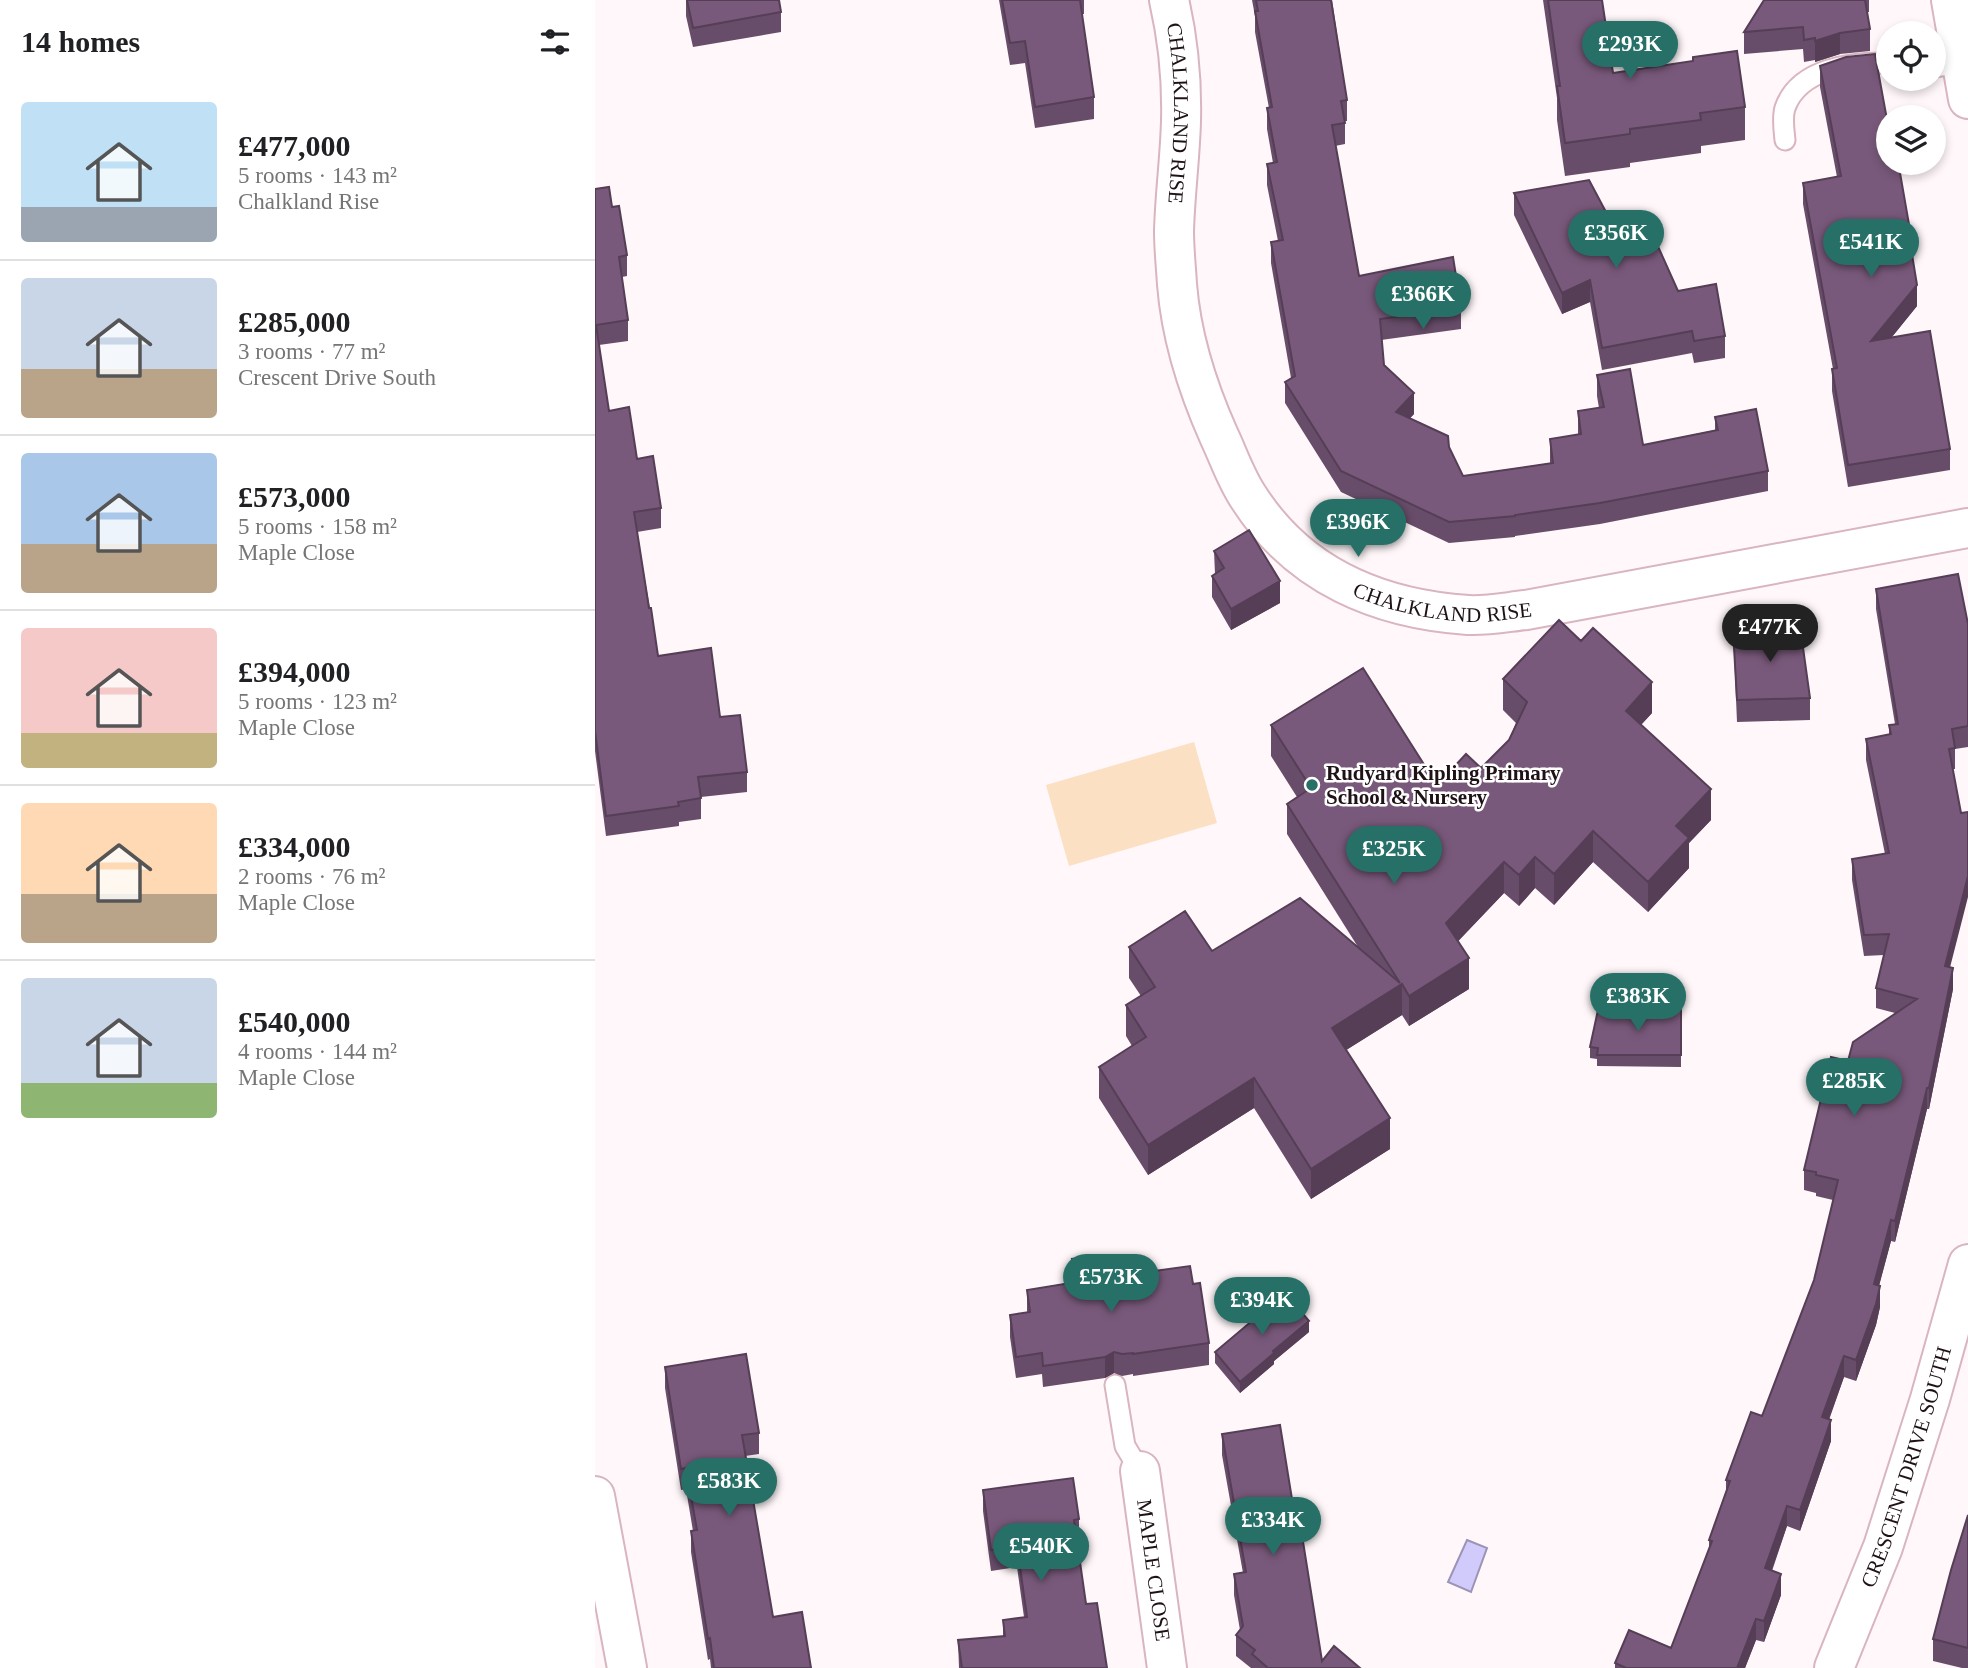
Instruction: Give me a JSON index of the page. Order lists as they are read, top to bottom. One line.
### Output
{"streets":{"street":["CHALKLAND RISE","CRESCENT DRIVE SOUTH","MAPLE CLOSE"]},"places":["Rudyard Kipling Primary School & Nursery"],"page":{"heading":"14 homes","price":["£293K","£356K","£541K","£366K","£396K","£477K","£325K","£383K","£285K","£573K","£394K","£583K","£334K","£540K"],"list":[{"name":"£477,000","note":"5 rooms · 143 m² · Chalkland Rise"},{"name":"£285,000","note":"3 rooms · 77 m² · Crescent Drive South"},{"name":"£573,000","note":"5 rooms · 158 m² · Maple Close"},{"name":"£394,000","note":"5 rooms · 123 m² · Maple Close"},{"name":"£334,000","note":"2 rooms · 76 m² · Maple Close"},{"name":"£540,000","note":"4 rooms · 144 m² · Maple Close"}]}}
